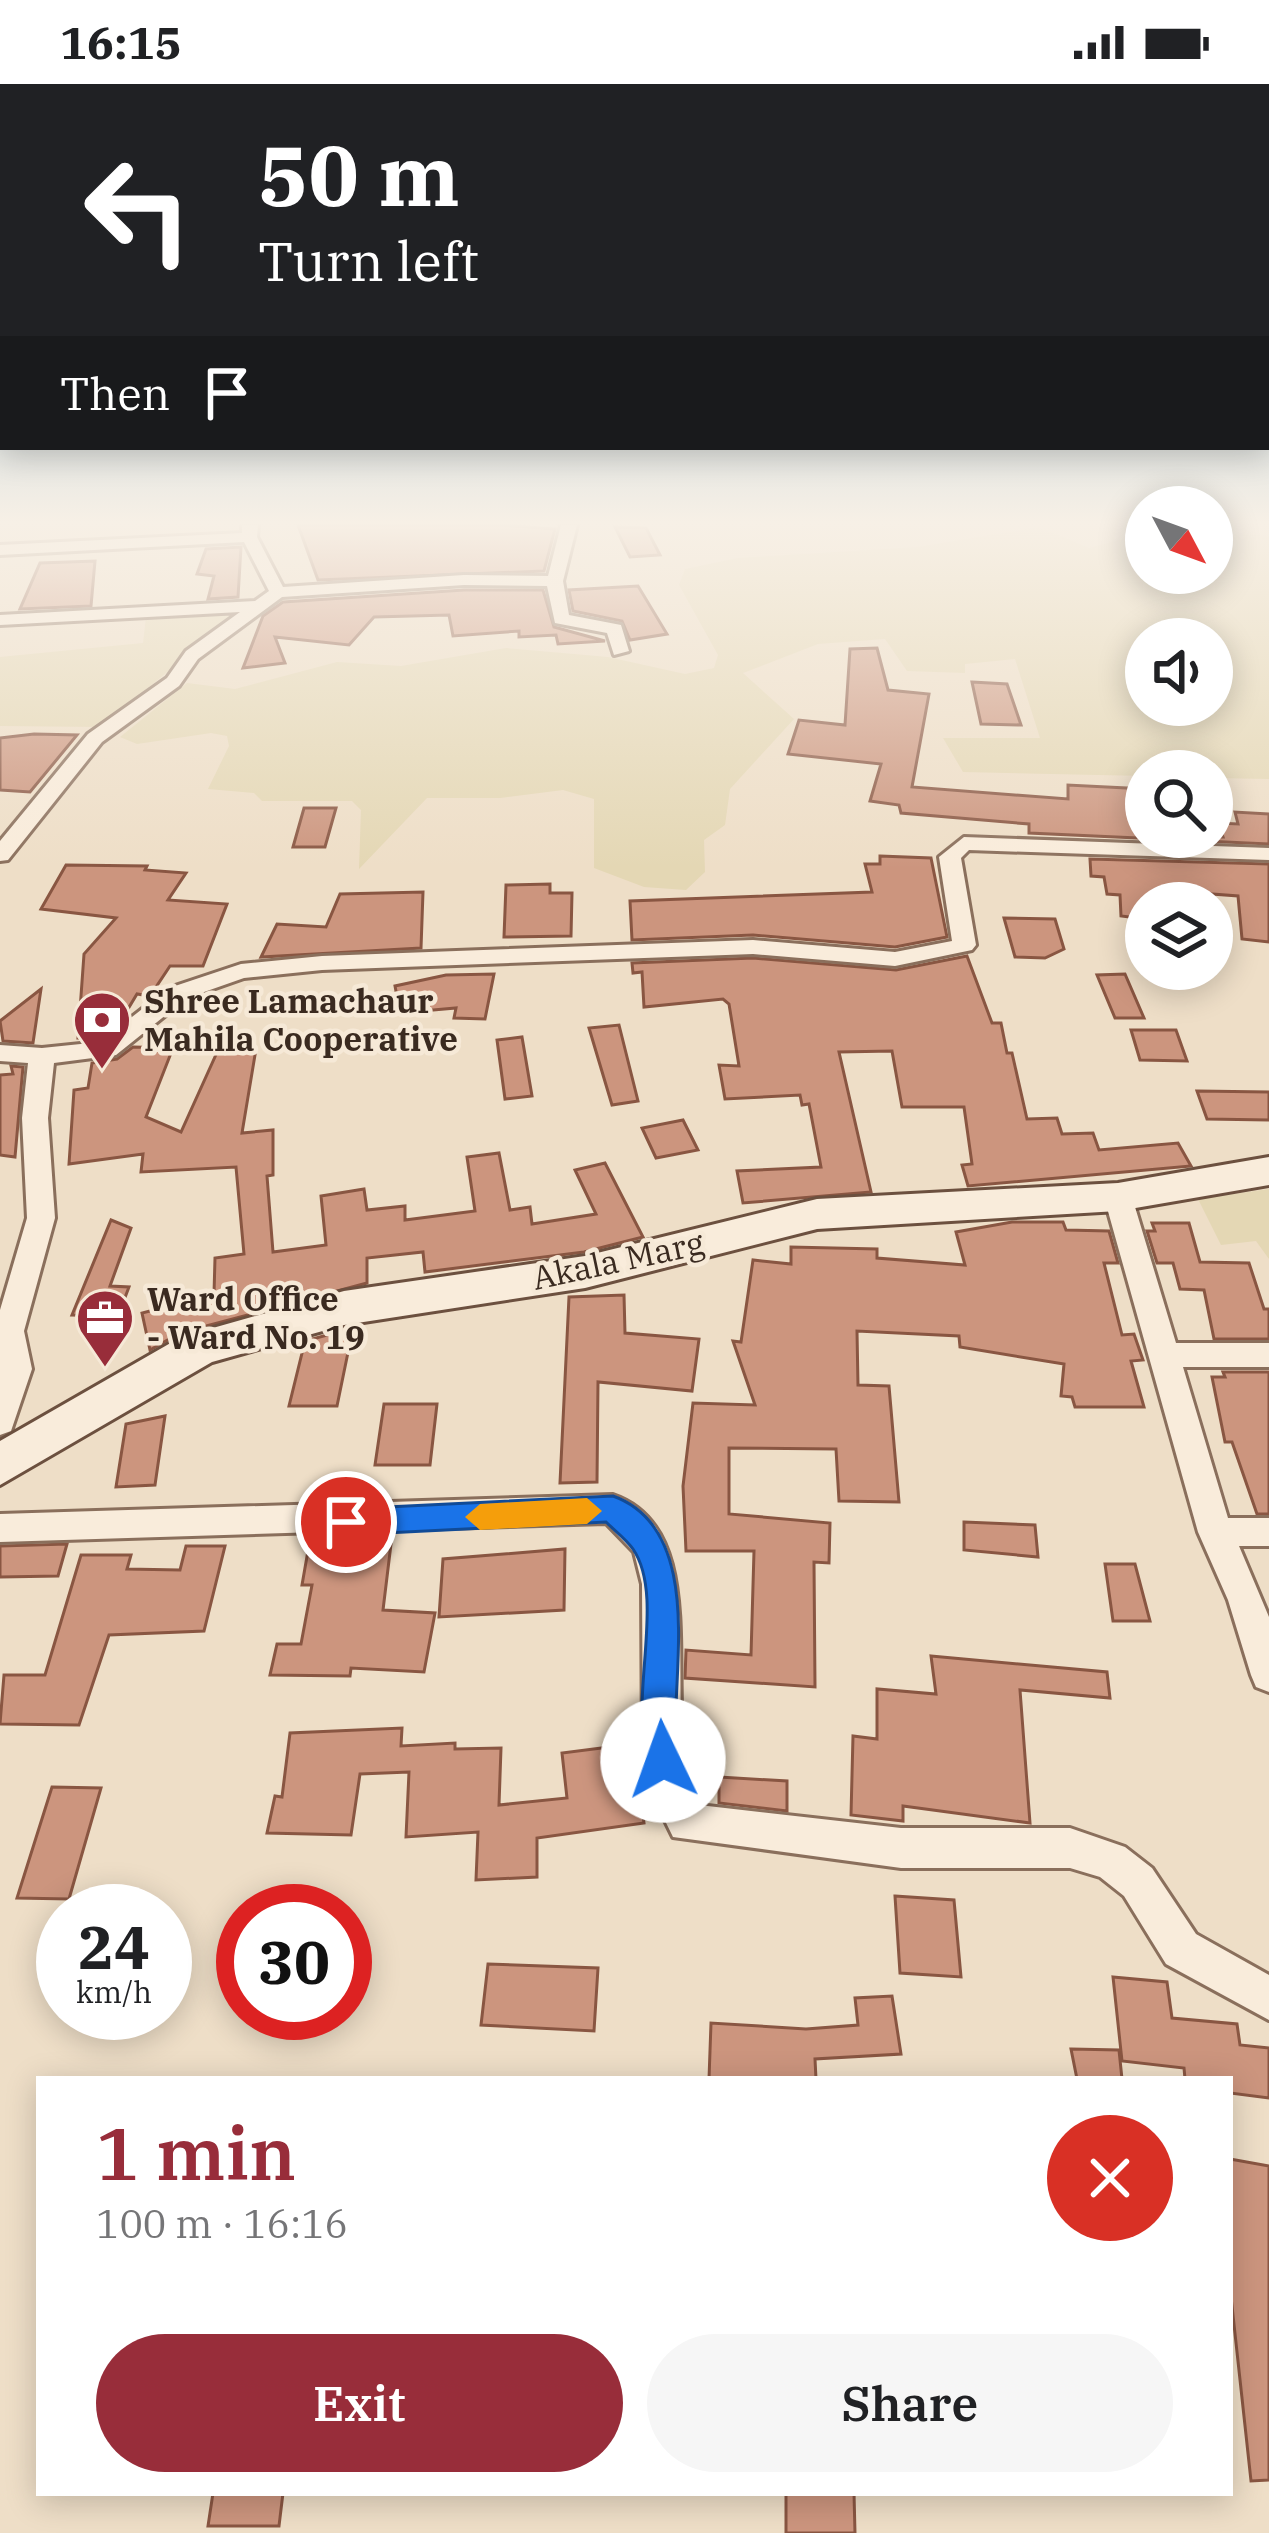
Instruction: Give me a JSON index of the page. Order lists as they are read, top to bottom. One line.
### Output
{"streets":{"main road":["Akala Marg"]},"places":{"bank":["Shree Lamachaur Mahila Cooperative"],"office":["Ward Office - Ward No. 19"]},"north":"bottom right","page":{"status":"16:15","turn":["50 m","Turn left"],"then":"Then","speed":"24 km/h","limit":"30","heading":["1 min","100 m · 16:16"],"buttons":["Exit","Share"]}}
